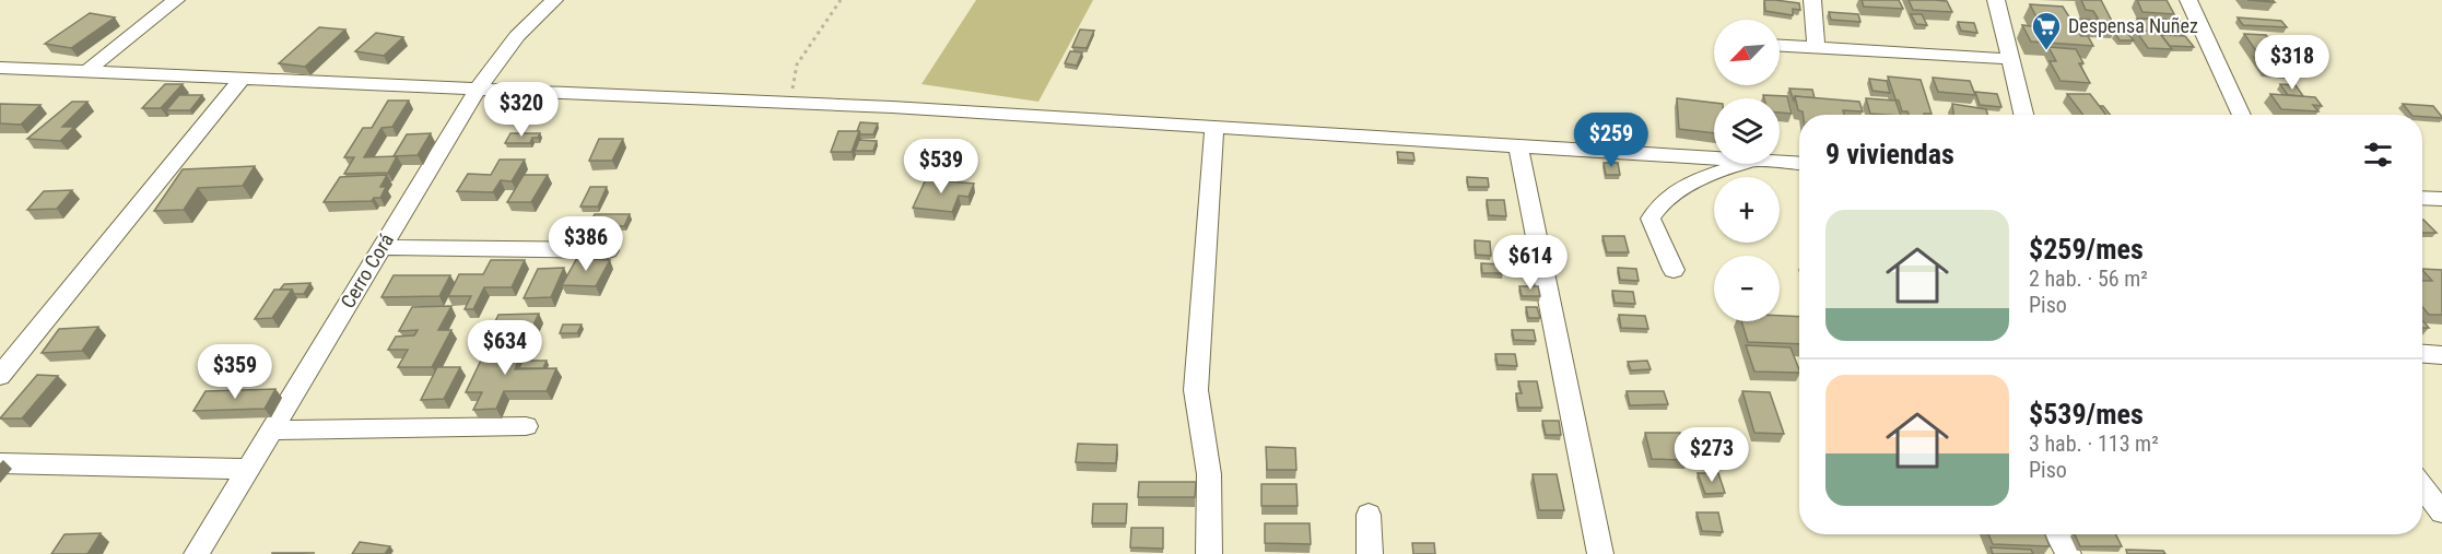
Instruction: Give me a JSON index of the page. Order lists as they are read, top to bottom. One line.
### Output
{"streets":{"street":["Cerro Corá"]},"places":{"supermarket":["Despensa Nuñez"]},"north":"bottom left","page":{"map_buttons":["+","−"],"price":["$318","$320","$259","$539","$386","$614","$634","$359","$273"],"heading":"9 viviendas","list":[{"name":"$259/mes","note":"2 hab. · 56 m² · Piso"},{"name":"$539/mes","note":"3 hab. · 113 m² · Piso"}]}}
